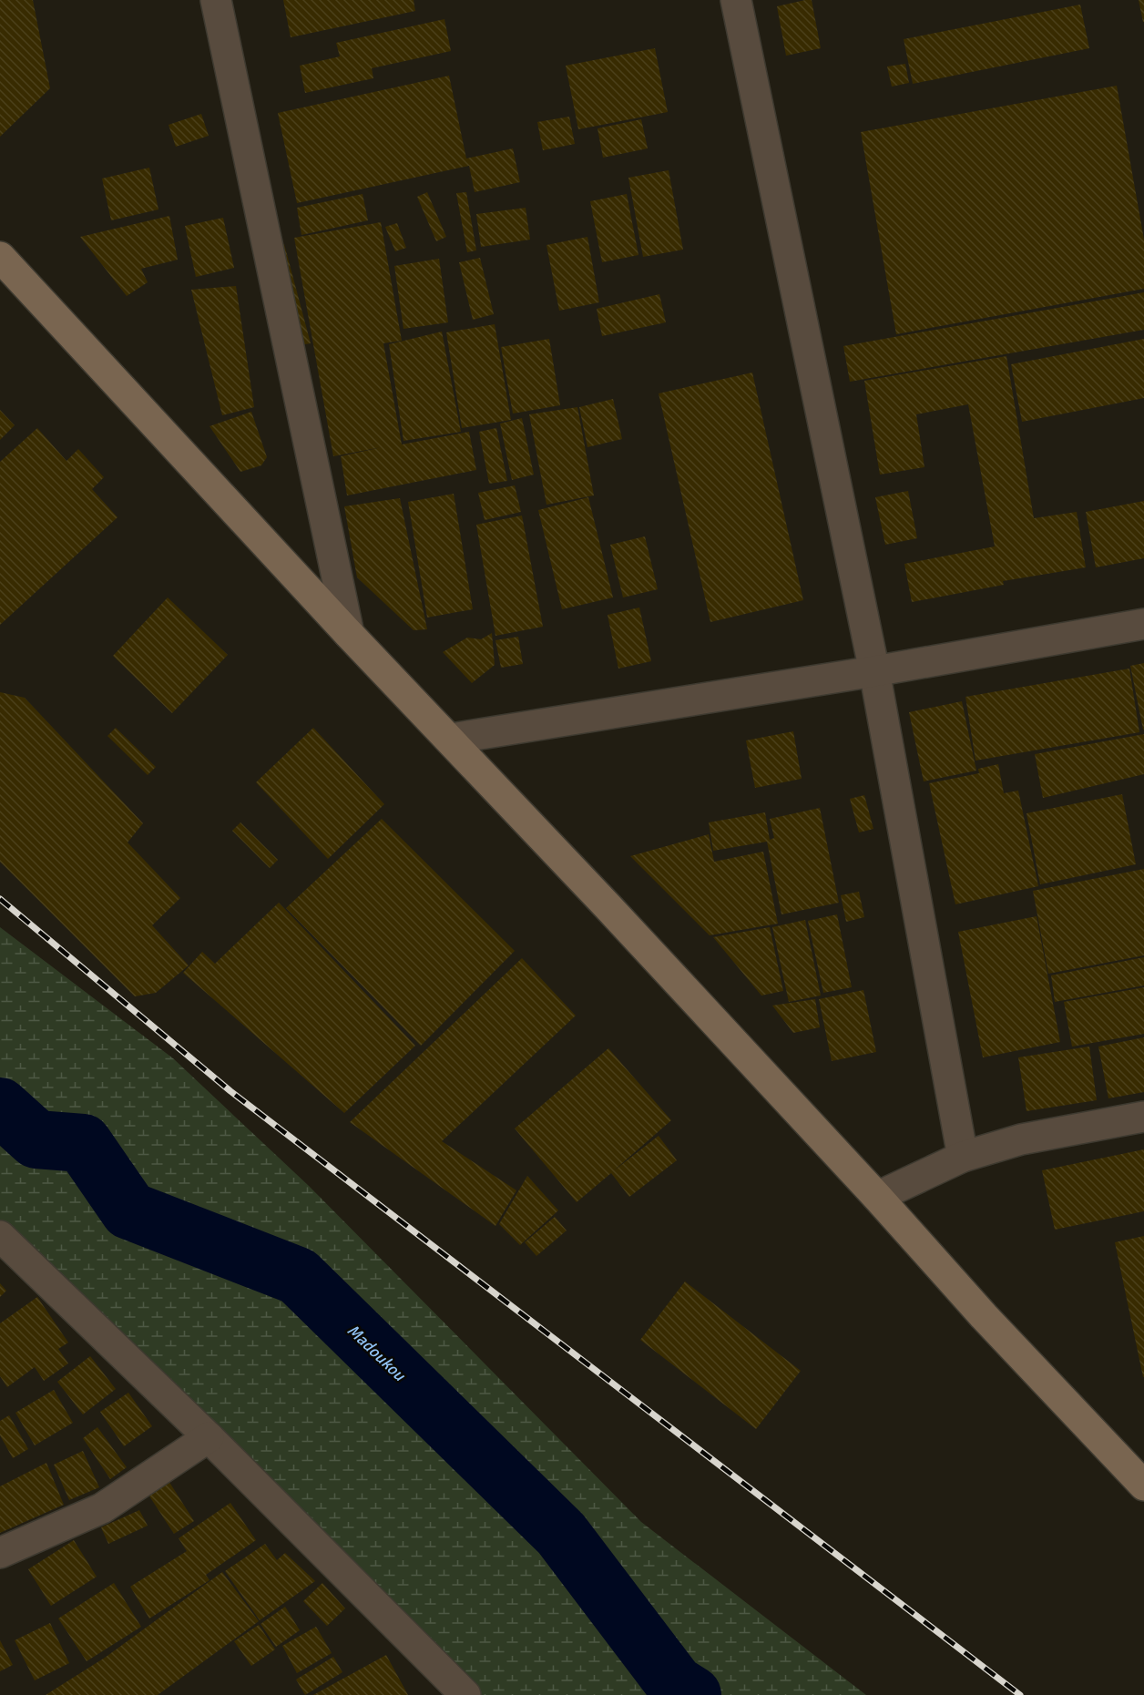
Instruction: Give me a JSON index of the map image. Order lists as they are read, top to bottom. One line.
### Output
{"water":["Madoukou"]}
